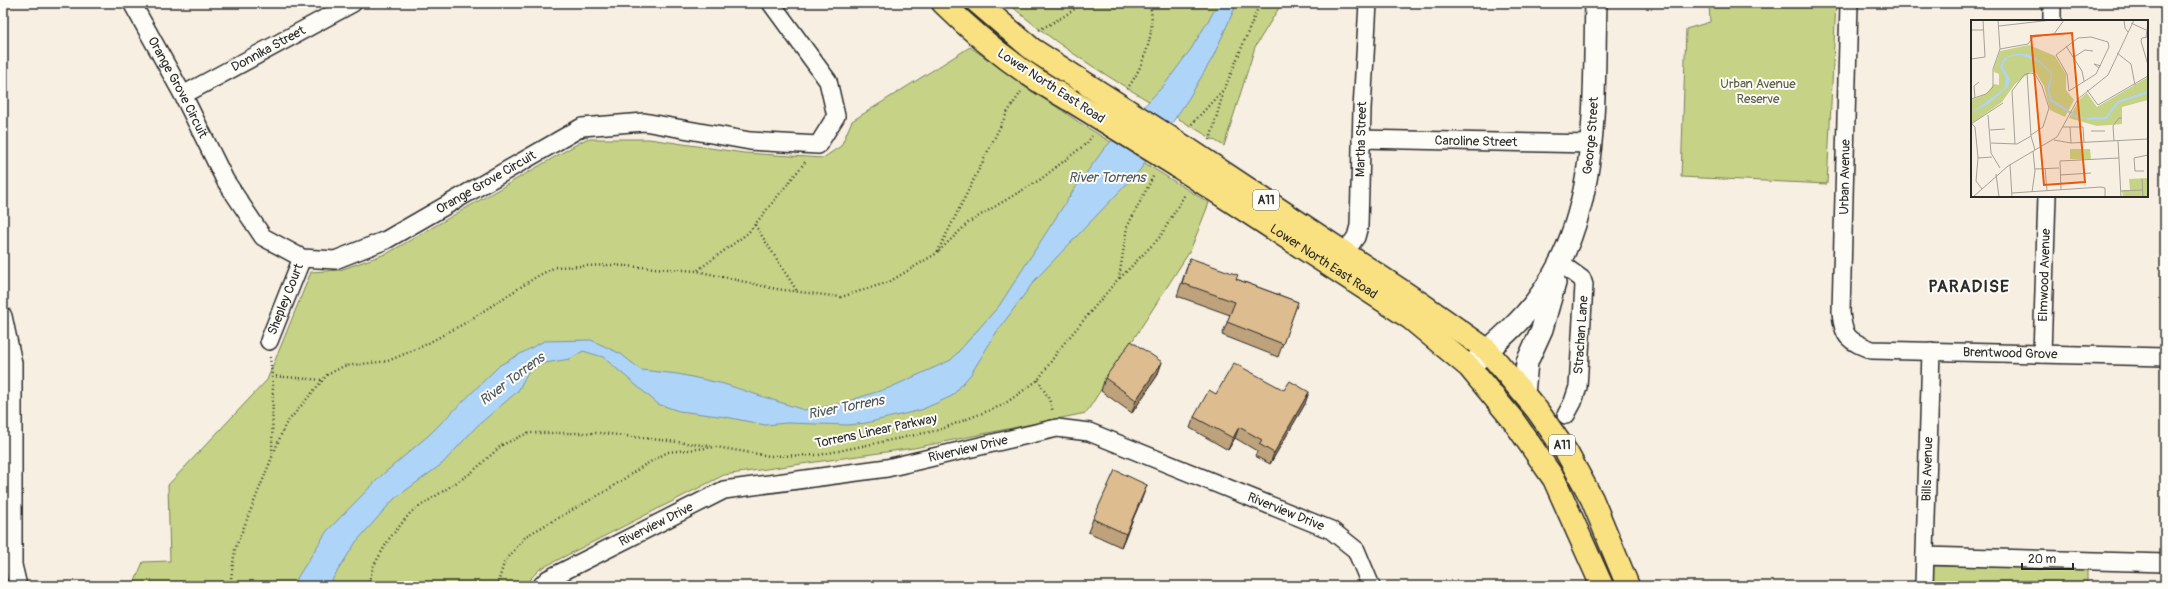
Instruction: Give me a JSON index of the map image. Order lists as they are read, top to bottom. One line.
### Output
{"streets":{"main road":["Lower North East Road","A11"],"street":["Donnika Street","Orange Grove Circuit","George Street","Martha Street","Caroline Street","Urban Avenue","Elmwood Avenue","Shepley Court","Strachan Lane","Brentwood Grove","Riverview Drive","Bills Avenue"],"path":["Torrens Linear Parkway"]},"crossings":[["Donnika Street","Orange Grove Circuit"],["Lower North East Road","George Street"],["Lower North East Road","Martha Street"],["Lower North East Road","Torrens Linear Parkway"],["Orange Grove Circuit","Shepley Court"],["George Street","Caroline Street"],["George Street","Strachan Lane"],["Martha Street","Caroline Street"],["Urban Avenue","Brentwood Grove"],["Elmwood Avenue","Brentwood Grove"],["Brentwood Grove","Bills Avenue"]],"districts":["PARADISE"],"water":["River Torrens"],"parks":["Urban Avenue Reserve"],"scale_bar":"20 m"}
